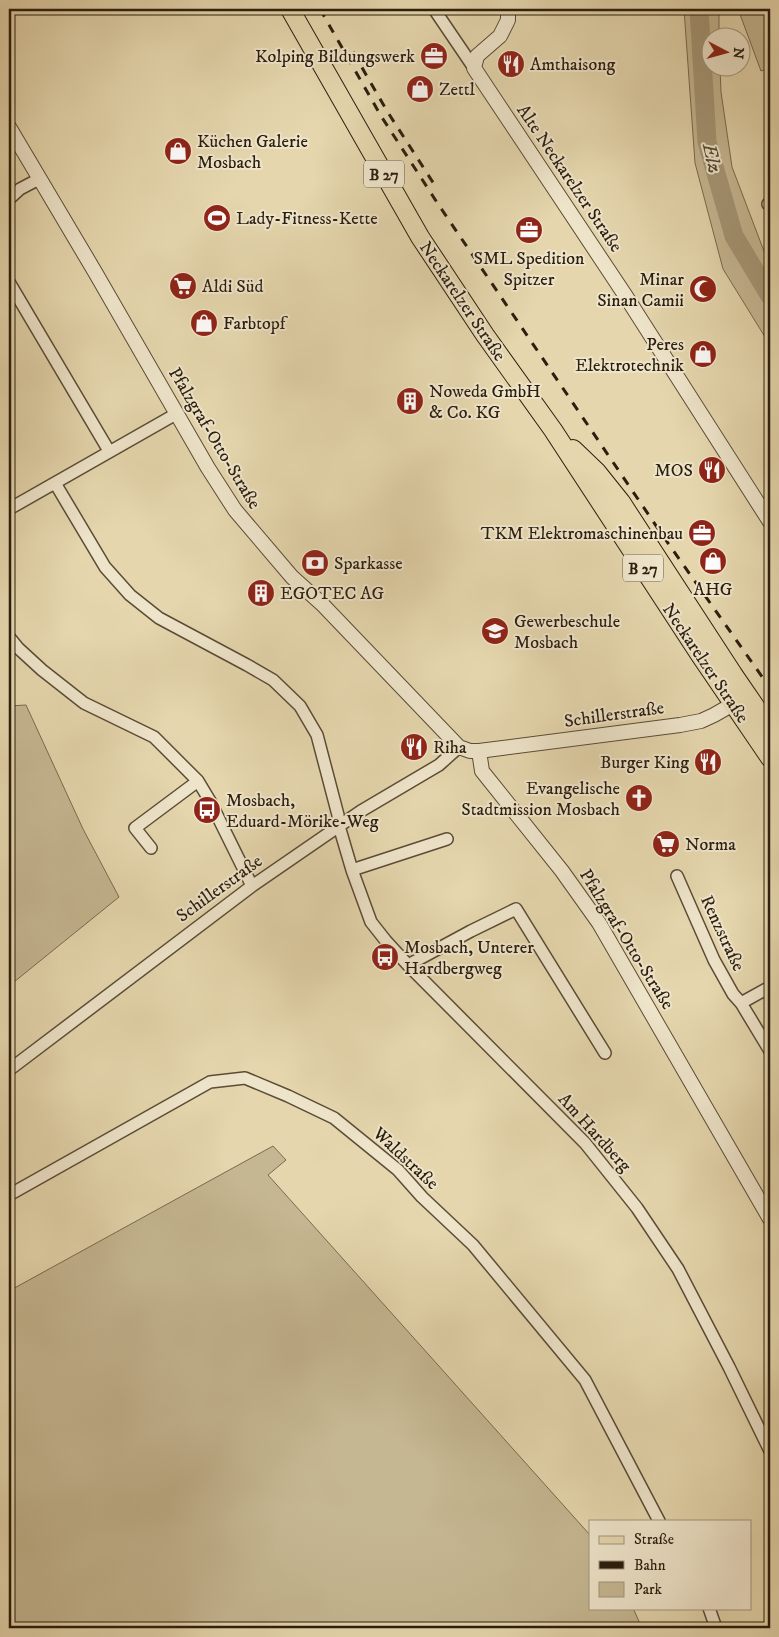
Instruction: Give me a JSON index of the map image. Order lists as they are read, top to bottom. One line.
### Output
{"streets":{"main road":["B 27","Neckarelzer Straße"],"street":["Alte Neckarelzer Straße","Pfalzgraf-Otto-Straße","Schillerstraße","Renzstraße","Am Hardberg","Waldstraße"]},"crossings":[["B 27","Neckarelzer Straße"],["B 27","Schillerstraße"],["Neckarelzer Straße","Schillerstraße"],["Pfalzgraf-Otto-Straße","Schillerstraße"],["Schillerstraße","Am Hardberg"]],"water":["Elz"],"places":{"office":["Kolping Bildungswerk","SML Spedition Spitzer","TKM Elektromaschinenbau"],"restaurant":["Amthaisong","MOS","Riha","Burger King"],"shop":["Zettl","Küchen Galerie Mosbach","Farbtopf","Peres Elektrotechnik","AHG"],"sports":["Lady-Fitness-Kette"],"supermarket":["Aldi Süd","Norma"],"mosque":["Minar Sinan Camii"],"building":["Noweda GmbH & Co. KG","EGOTEC AG"],"bank":["Sparkasse"],"school or university":["Gewerbeschule Mosbach"],"church":["Evangelische Stadtmission Mosbach"],"bus stop":["Mosbach, Eduard-Mörike-Weg","Mosbach, Unterer Hardbergweg"]},"legend":["Straße","Bahn","Park"],"north":"right"}
